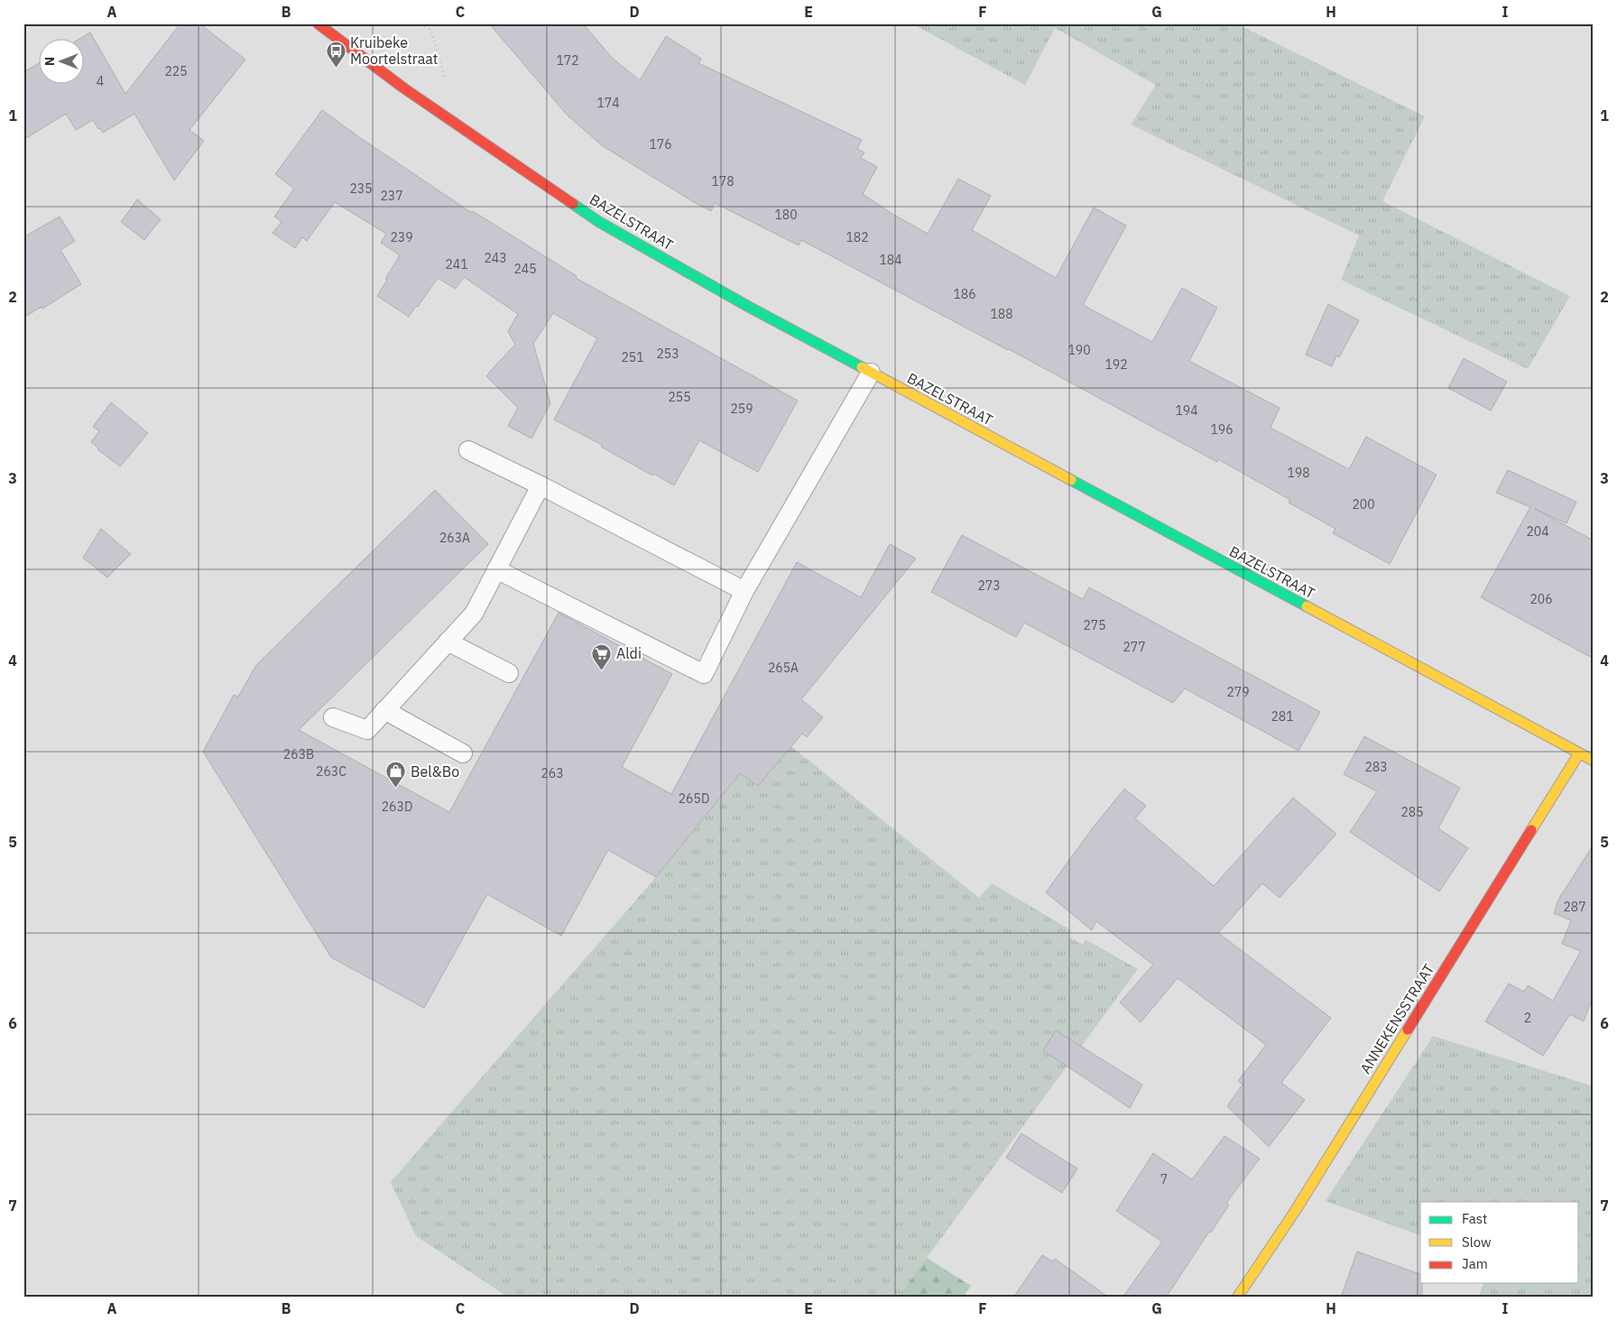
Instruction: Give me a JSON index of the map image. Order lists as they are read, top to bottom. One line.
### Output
{"streets":{"main road":["BAZELSTRAAT","ANNEKENSSTRAAT"]},"crossings":[["BAZELSTRAAT","ANNEKENSSTRAAT"]],"places":{"bus stop":["Kruibeke Moortelstraat"],"supermarket":["Aldi"],"shop":["Bel&Bo"]},"house_numbers":["172","225","4","174","176","178","235","237","180","239","182","243","184","241","245","186","188","190","253","251","192","255","259","194","196","198","200","204","263A","273","206","275","277","265A","279","281","263B","283","263C","263","265D","263D","285","287","2","7"],"legend":["Fast","Slow","Jam"],"north":"left","grid":{"columns":["A","B","C","D","E","F","G","H","I"],"rows":["1","2","3","4","5","6","7"]}}
